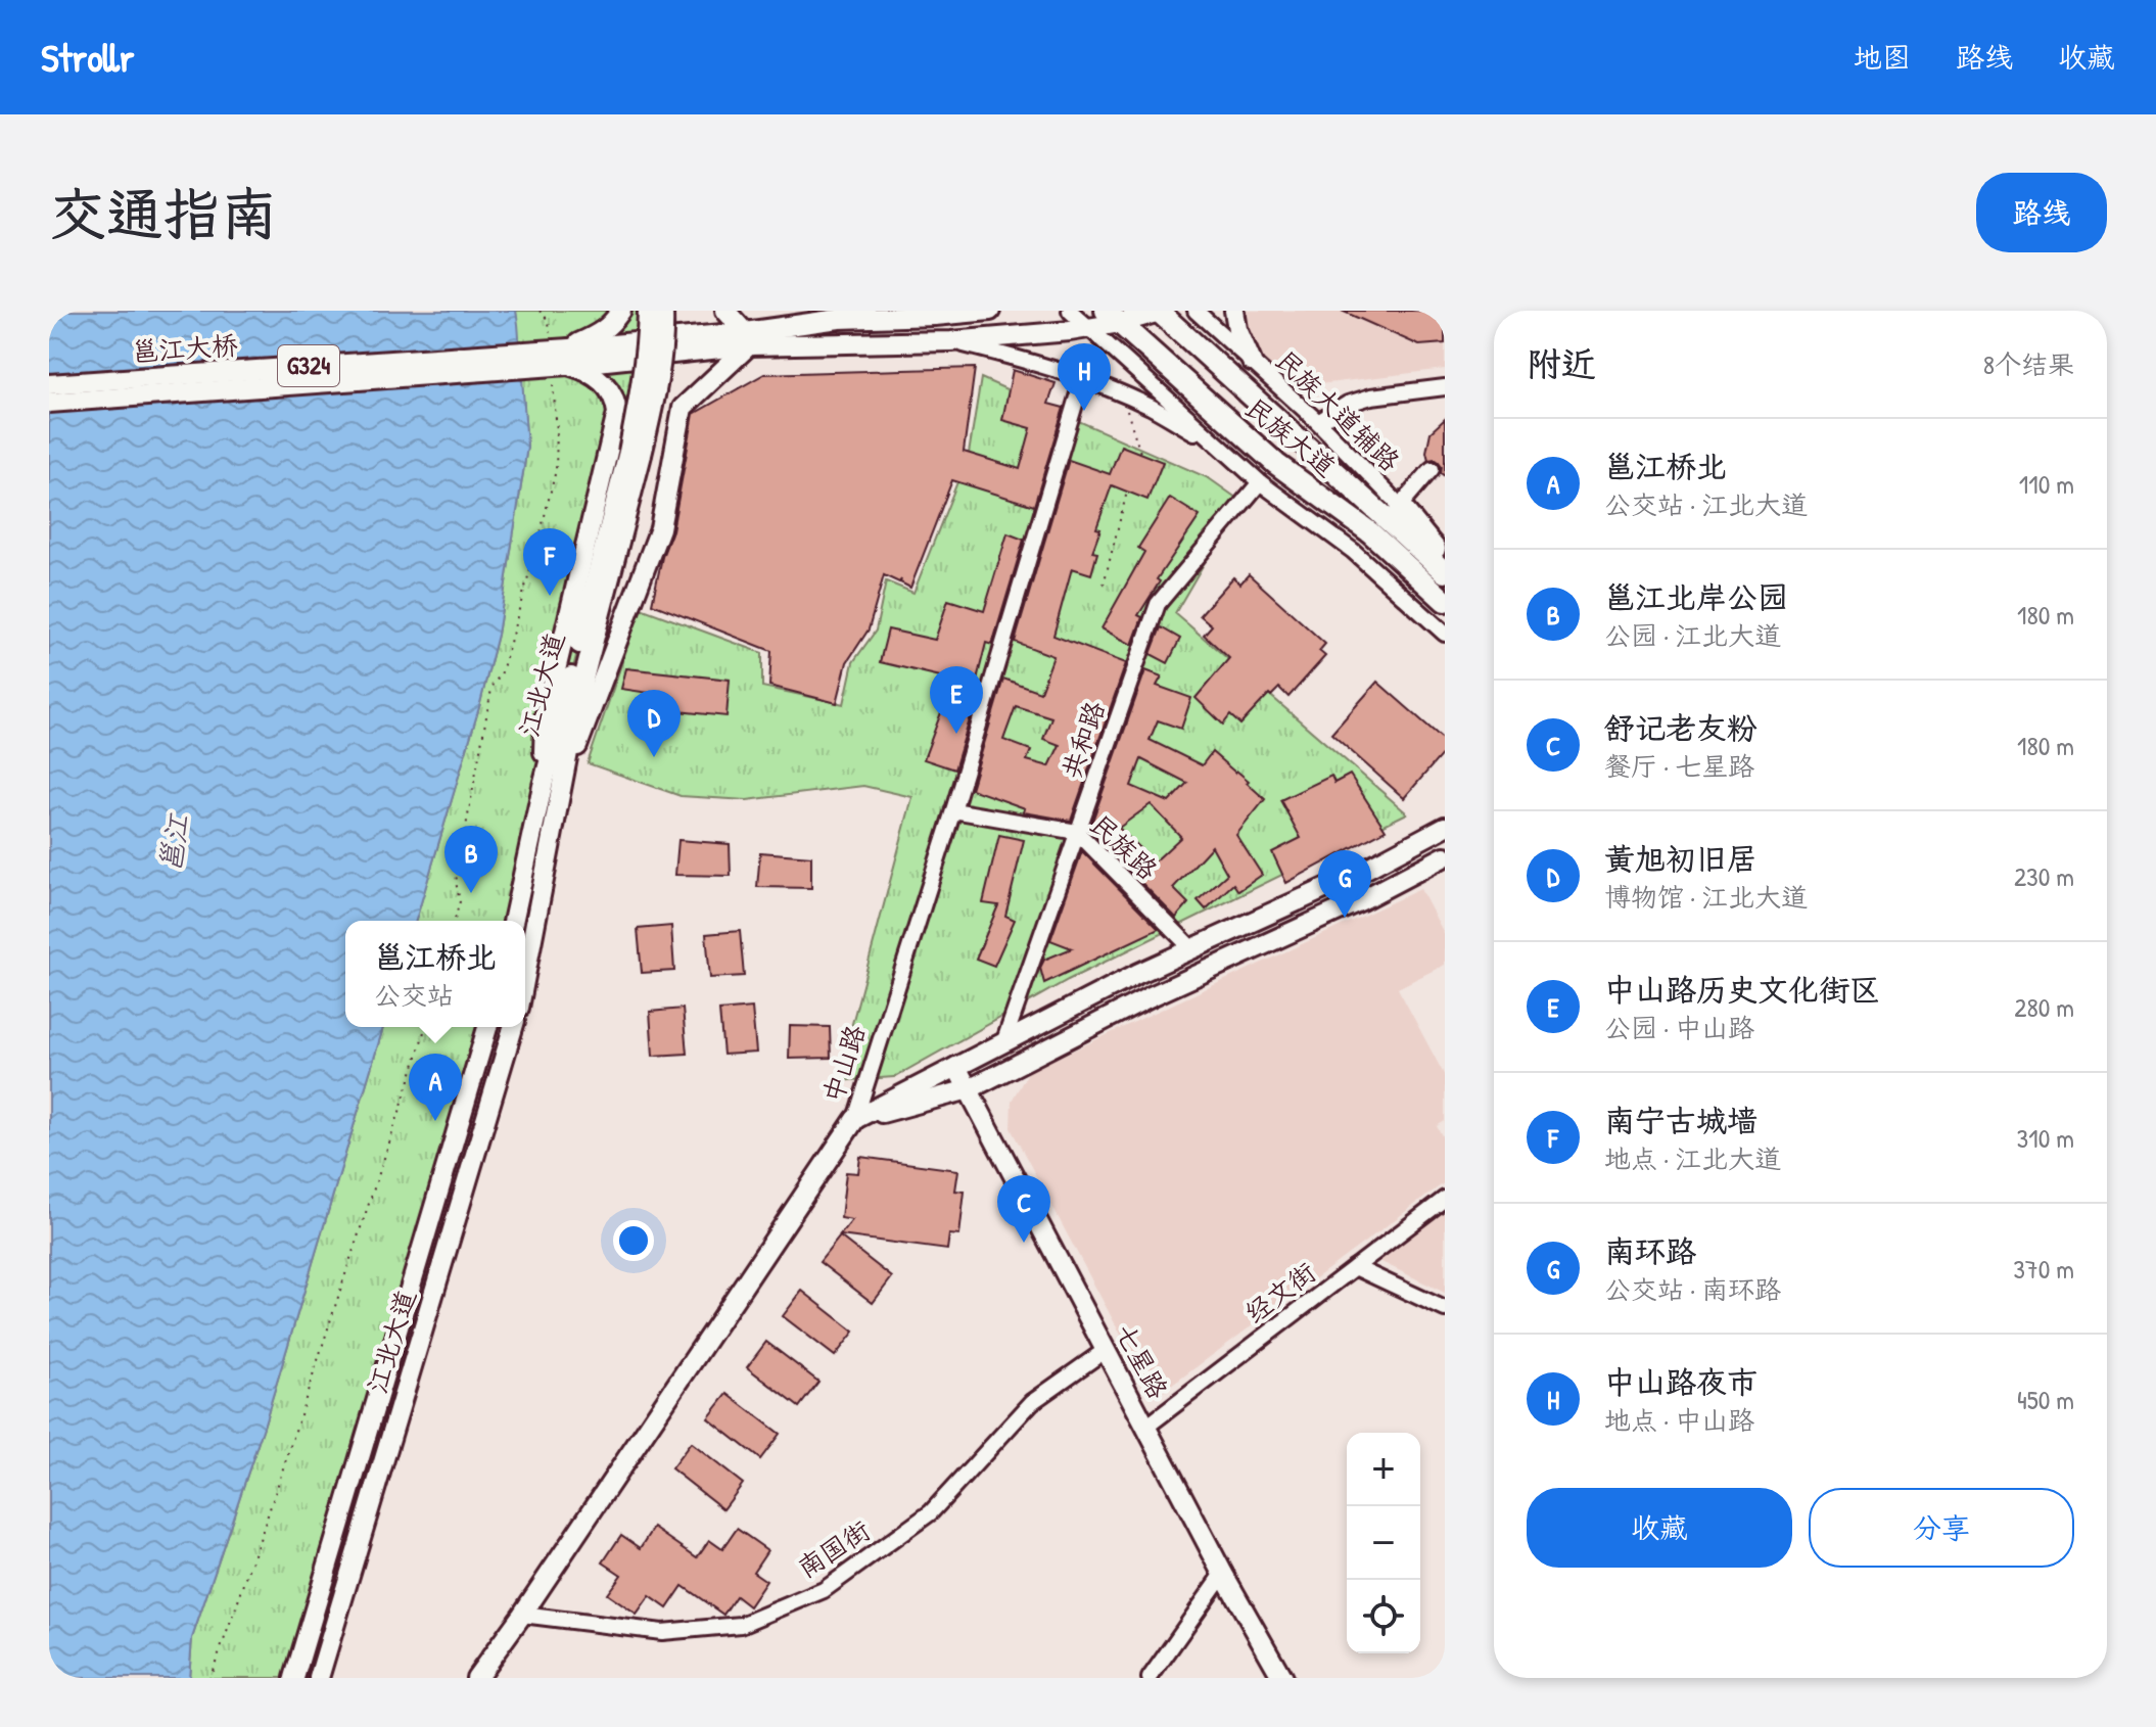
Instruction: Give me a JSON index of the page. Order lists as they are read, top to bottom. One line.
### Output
{"streets":{"highway":["民族大道"],"main road":["邕江大桥","G324","江北大道","中山路","七星路"],"street":["民族大道辅路","共和路","民族路","经文街","南国街"]},"crossings":[["邕江大桥","G324"],["G324","民族大道"],["共和路","民族路"],["民族路","中山路"],["中山路","南国街"],["经文街","七星路"],["七星路","南国街"]],"water":["邕江"],"page":{"header":"Strollr","nav":["地图","路线","收藏"],"buttons":["路线",["收藏","分享"]],"title":"交通指南","heading":["附近","8个结果"],"pins":["H","F","E","D","B","G","A","C"],"list":[{"mark":"A","name":"邕江桥北","note":"公交站 · 江北大道","value":"110 m"},{"mark":"B","name":"邕江北岸公园","note":"公园 · 江北大道","value":"180 m"},{"mark":"C","name":"舒记老友粉","note":"餐厅 · 七星路","value":"180 m"},{"mark":"D","name":"黄旭初旧居","note":"博物馆 · 江北大道","value":"230 m"},{"mark":"E","name":"中山路历史文化街区","note":"公园 · 中山路","value":"280 m"},{"mark":"F","name":"南宁古城墙","note":"地点 · 江北大道","value":"310 m"},{"mark":"G","name":"南环路","note":"公交站 · 南环路","value":"370 m"},{"mark":"H","name":"中山路夜市","note":"地点 · 中山路","value":"450 m"}],"popup":["邕江桥北","公交站"],"map_buttons":["+","−"]}}
